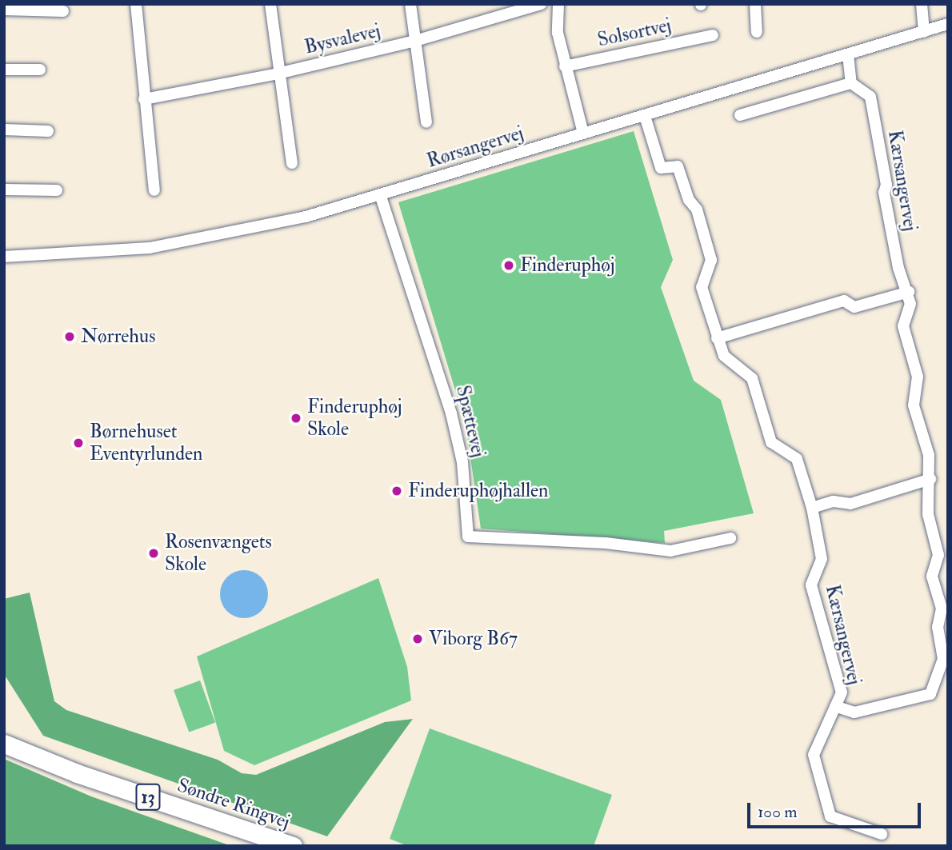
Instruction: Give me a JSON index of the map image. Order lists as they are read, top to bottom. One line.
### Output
{"streets":{"main road":["13","Søndre Ringvej"],"street":["Solsortvej","Bysvalevej","Rørsangervej","Kærsangervej","Spættevej"]},"crossings":[["Rørsangervej","Kærsangervej"],["Rørsangervej","Spættevej"]],"places":["Finderuphøj","Nørrehus","Finderuphøj Skole","Børnehuset Eventyrlunden","Finderuphøjhallen","Rosenvængets Skole","Viborg B67"],"scale_bar":"100 m"}
